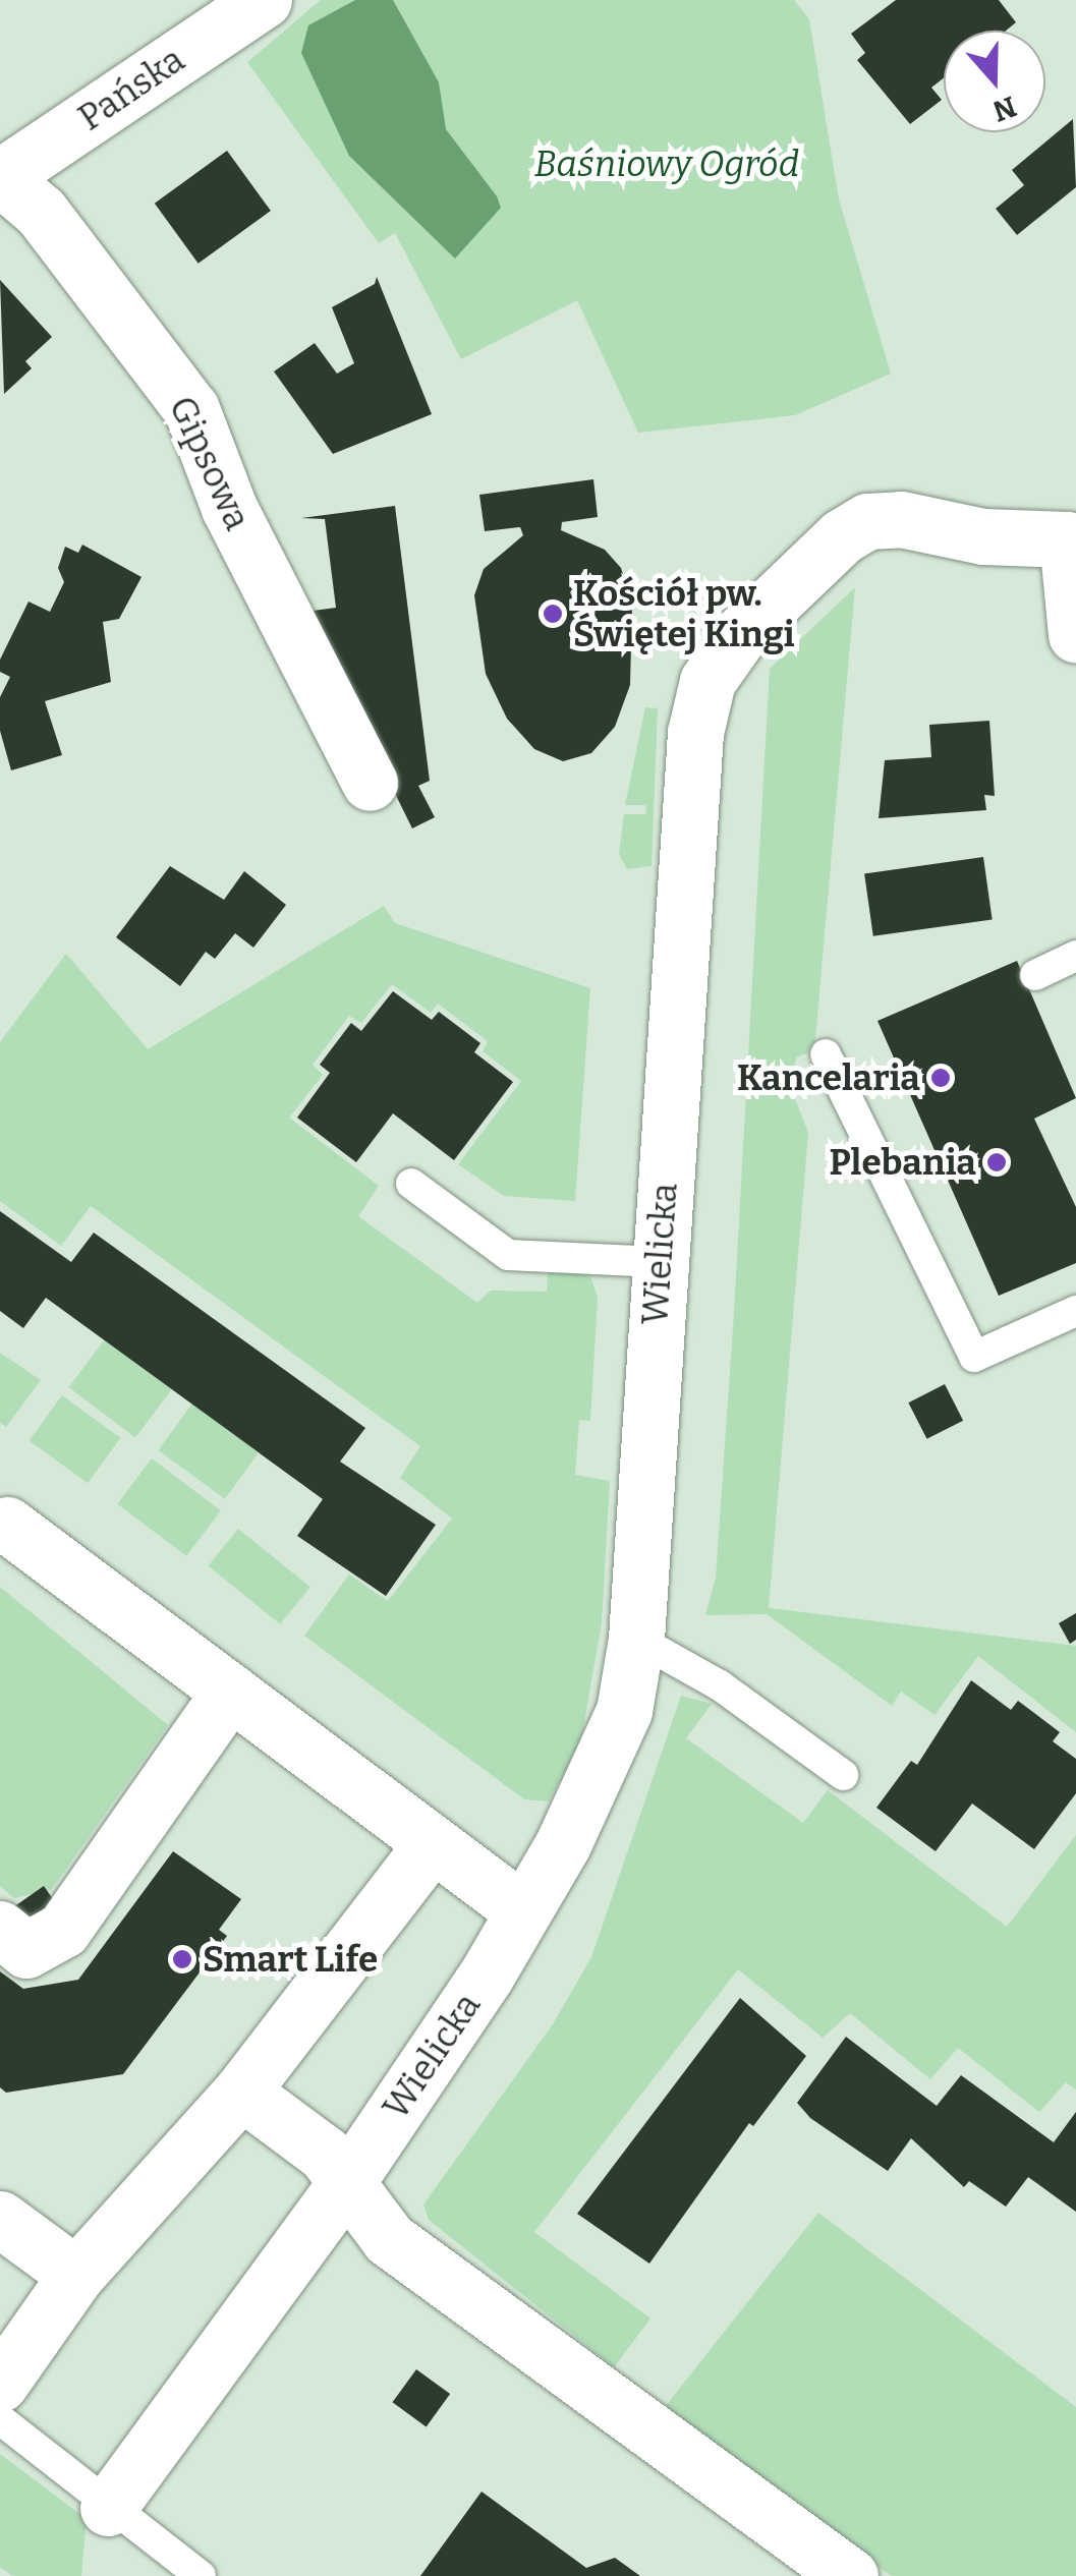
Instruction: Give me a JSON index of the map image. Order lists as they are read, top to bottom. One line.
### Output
{"streets":{"street":["Pańska","Gipsowa","Wielicka"]},"crossings":[["Pańska","Gipsowa"]],"parks":["Baśniowy Ogród"],"places":["Kościół pw. Świętej Kingi","Kancelaria","Plebania","Smart Life"],"north":"bottom"}
